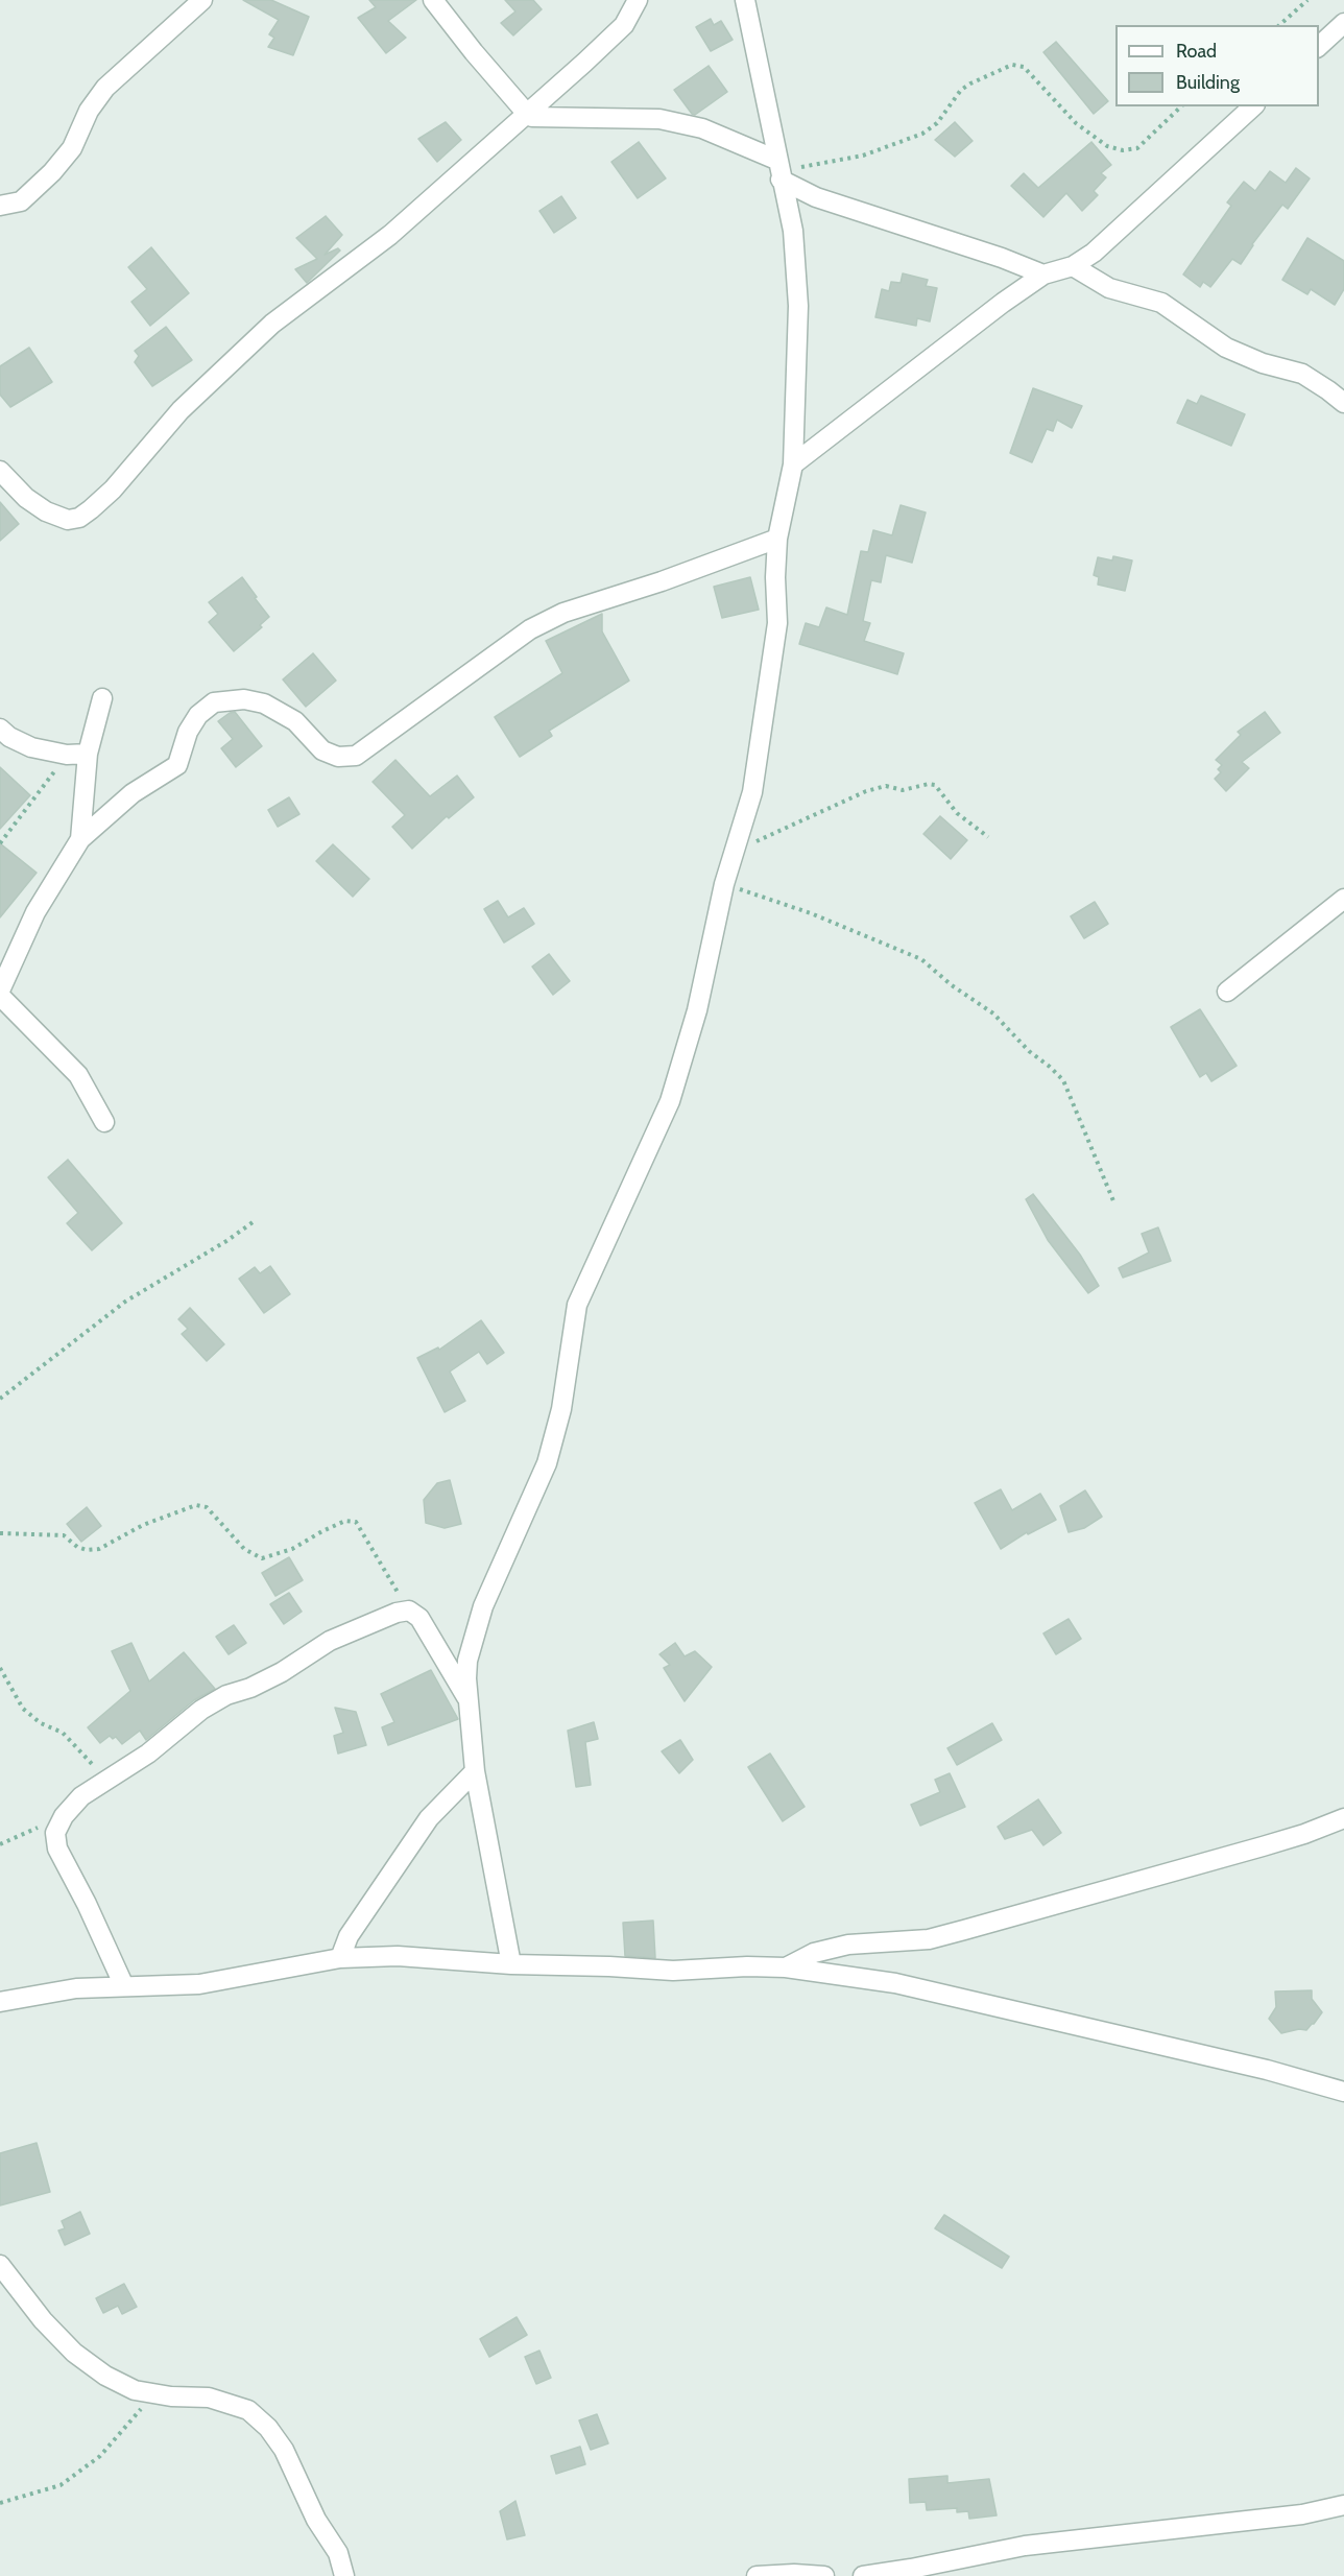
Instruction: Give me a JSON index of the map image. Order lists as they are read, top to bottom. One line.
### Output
{"legend":["Road","Building"]}
